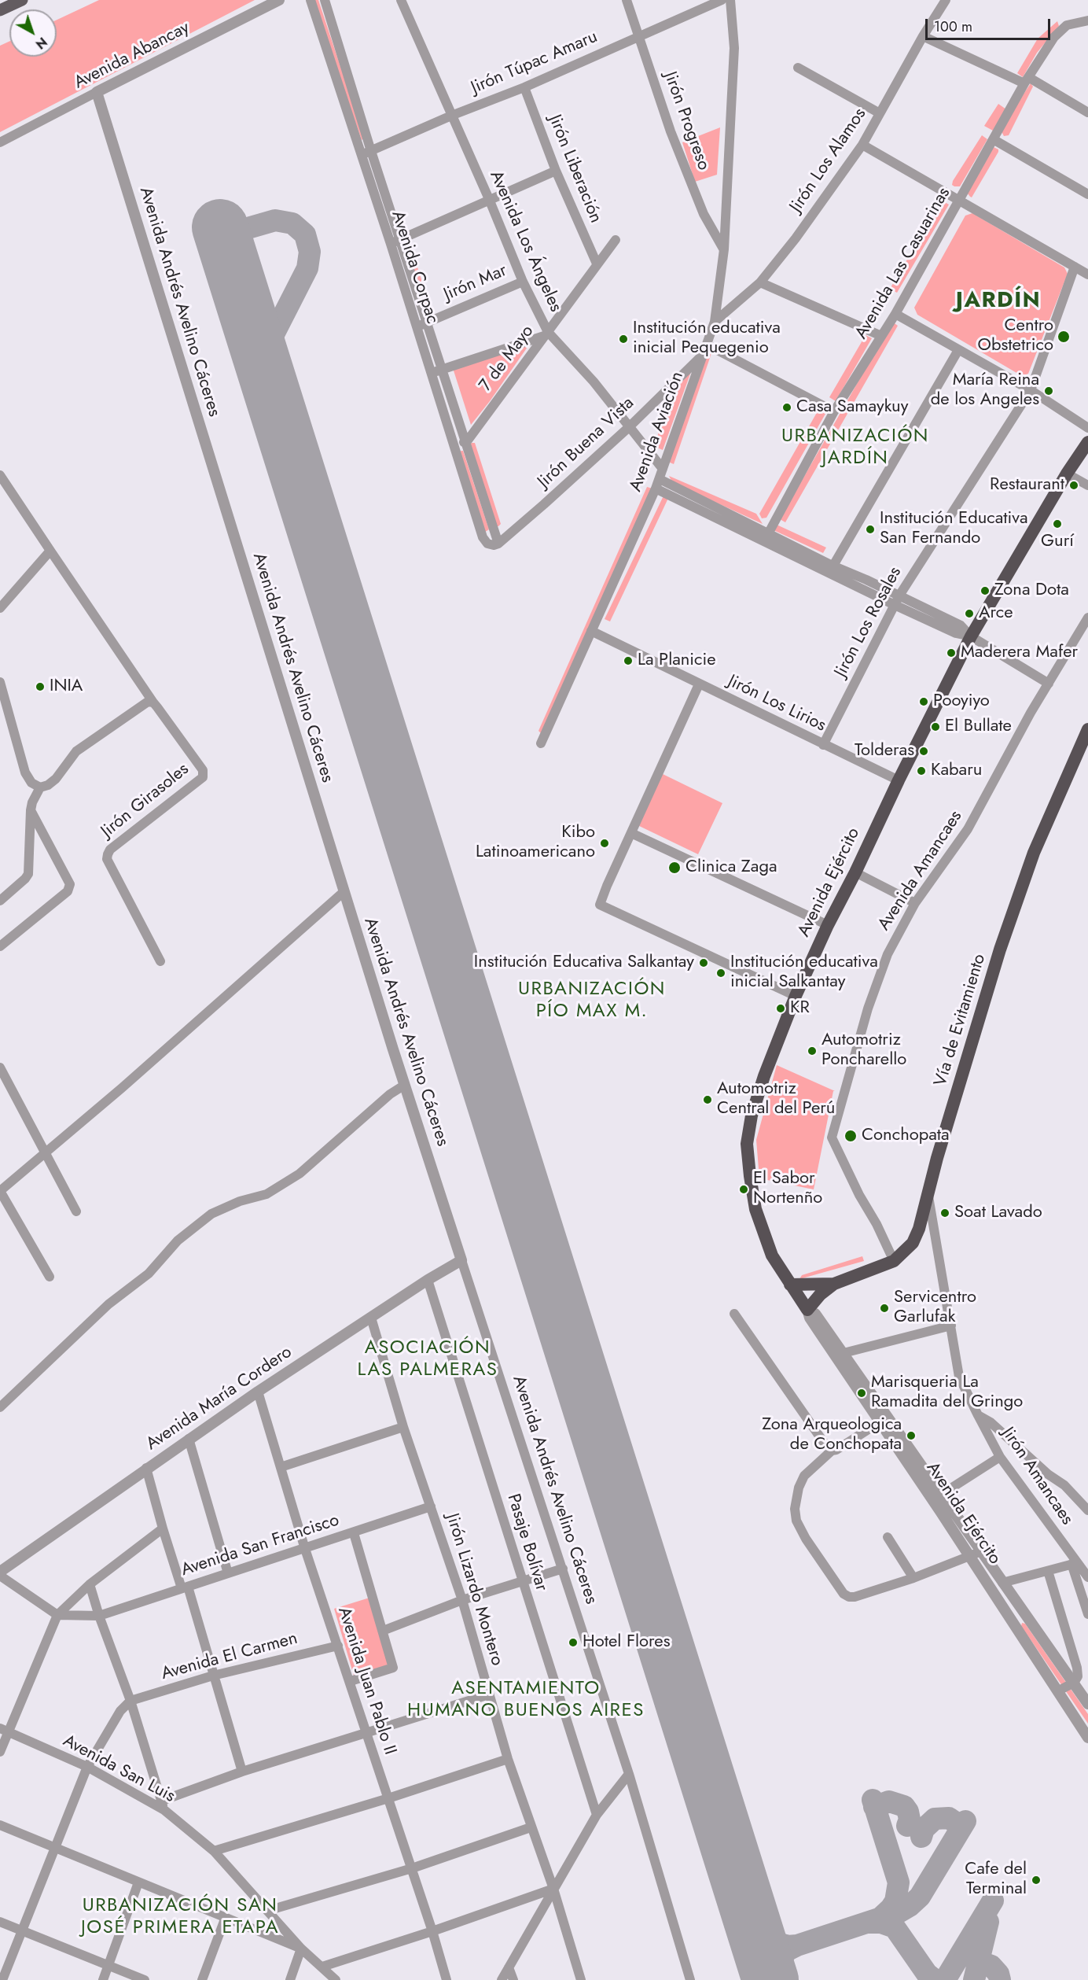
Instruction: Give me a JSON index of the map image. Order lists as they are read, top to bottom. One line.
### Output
{"streets":{"highway":["Avenida Ejército","Vía de Evitamiento"],"street":["Avenida Abancay","Jirón Túpac Amaru","Jirón Progreso","Jirón Los Alamos","Jirón Liberación","Avenida Los Ángeles","Avenida Las Casuarinas","Avenida Corpac","Jirón Mar","Avenida Andrés Avelino Cáceres","7 de Mayo","Avenida Aviación","Jirón Buena Vista","Jirón Los Rosales","Jirón Los Lirios","Jirón Girasoles","Avenida Amancaes","Avenida María Cordero","Jirón Amancaes","Pasaje Bolívar","Avenida San Francisco","Jirón Lizardo Montero","Avenida El Carmen","Avenida Juan Pablo II","Avenida San Luis"]},"crossings":[["Avenida Abancay","Avenida Andrés Avelino Cáceres"],["Jirón Túpac Amaru","Jirón Progreso"],["Jirón Túpac Amaru","Jirón Liberación"],["Jirón Túpac Amaru","Avenida Los Ángeles"],["Jirón Túpac Amaru","Avenida Corpac"],["Jirón Progreso","Avenida Aviación"],["Jirón Los Alamos","Avenida Aviación"],["Jirón Liberación","7 de Mayo"],["Avenida Los Ángeles","Jirón Mar"],["Avenida Los Ángeles","7 de Mayo"],["Avenida Los Ángeles","Avenida Aviación"],["Avenida Los Ángeles","Jirón Buena Vista"],["Avenida Corpac","Jirón Mar"],["Avenida Corpac","7 de Mayo"],["Avenida Corpac","Jirón Buena Vista"],["Avenida Andrés Avelino Cáceres","Avenida María Cordero"],["Avenida Aviación","Jirón Buena Vista"],["Avenida Aviación","Jirón Los Lirios"],["Jirón Los Rosales","Jirón Los Lirios"],["Jirón Los Lirios","Avenida Ejército"],["Avenida Amancaes","Vía de Evitamiento"],["Avenida Ejército","Vía de Evitamiento"],["Vía de Evitamiento","Jirón Amancaes"],["Avenida María Cordero","Pasaje Bolívar"],["Avenida María Cordero","Jirón Lizardo Montero"],["Avenida María Cordero","Avenida Juan Pablo II"],["Avenida San Francisco","Jirón Lizardo Montero"],["Avenida San Francisco","Avenida Juan Pablo II"],["Avenida El Carmen","Avenida Juan Pablo II"]],"districts":["JARDÍN","URBANIZACIÓN JARDÍN","URBANIZACIÓN PÍO MAX M.","ASOCIACIÓN LAS PALMERAS","ASENTAMIENTO HUMANO BUENOS AIRES","URBANIZACIÓN SAN JOSÉ PRIMERA ETAPA"],"places":["Centro Obstetrico","Institución educativa inicial Pequegenio","María Reina de los Angeles","Casa Samaykuy","Restaurant","Gurí","Institución Educativa San Fernando","Zona Dota","Arce","Maderera Mafer","La Planicie","INIA","Pooyiyo","El Bullate","Tolderas","Kabaru","Kibo Latinoamericano","Clinica Zaga","Institución Educativa Salkantay","Institución educativa inicial Salkantay","KR","Automotriz Poncharello","Automotriz Central del Perú","Conchopata","El Sabor Nortenño","Soat Lavado","Servicentro Garlufak","Marisqueria La Ramadita del Gringo","Zona Arqueologica de Conchopata","Hotel Flores","Cafe del Terminal"],"scale_bar":"100 m","north":"bottom right"}
